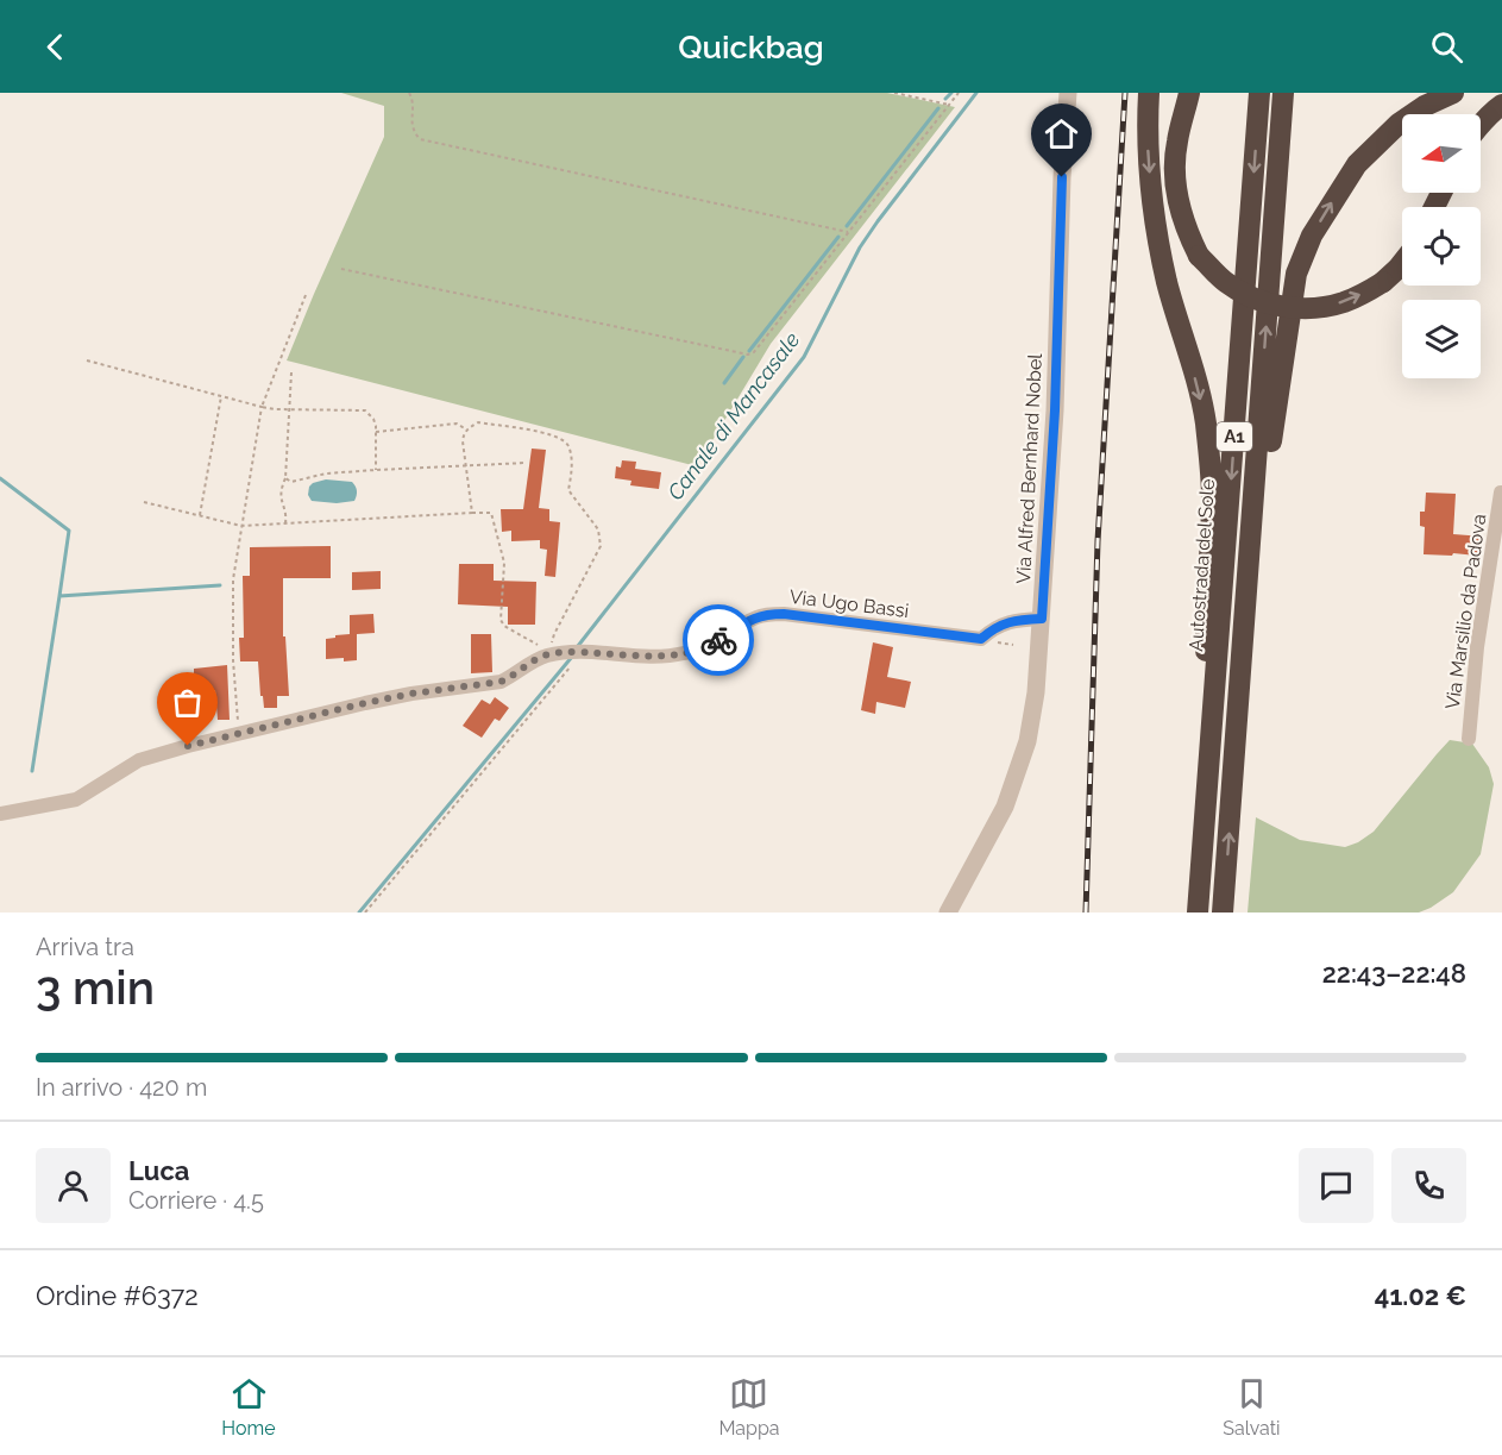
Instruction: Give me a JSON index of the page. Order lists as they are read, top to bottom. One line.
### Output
{"streets":{"highway":["A1","Autostrada del Sole"],"street":["Via Alfred Bernhard Nobel","Via Ugo Bassi","Via Marsilio da Padova"]},"crossings":[["Via Alfred Bernhard Nobel","Via Ugo Bassi"]],"water":["Canale di Mancasale"],"north":"left","page":{"header":"Quickbag","heading":["3 min","Arriva tra","22:43–22:48"],"panel":["Luca","Corriere · 4.5","Ordine #6372","41.02 €"],"bar":"In arrivo · 420 m","tabs":["Home","Mappa","Salvati"]}}
